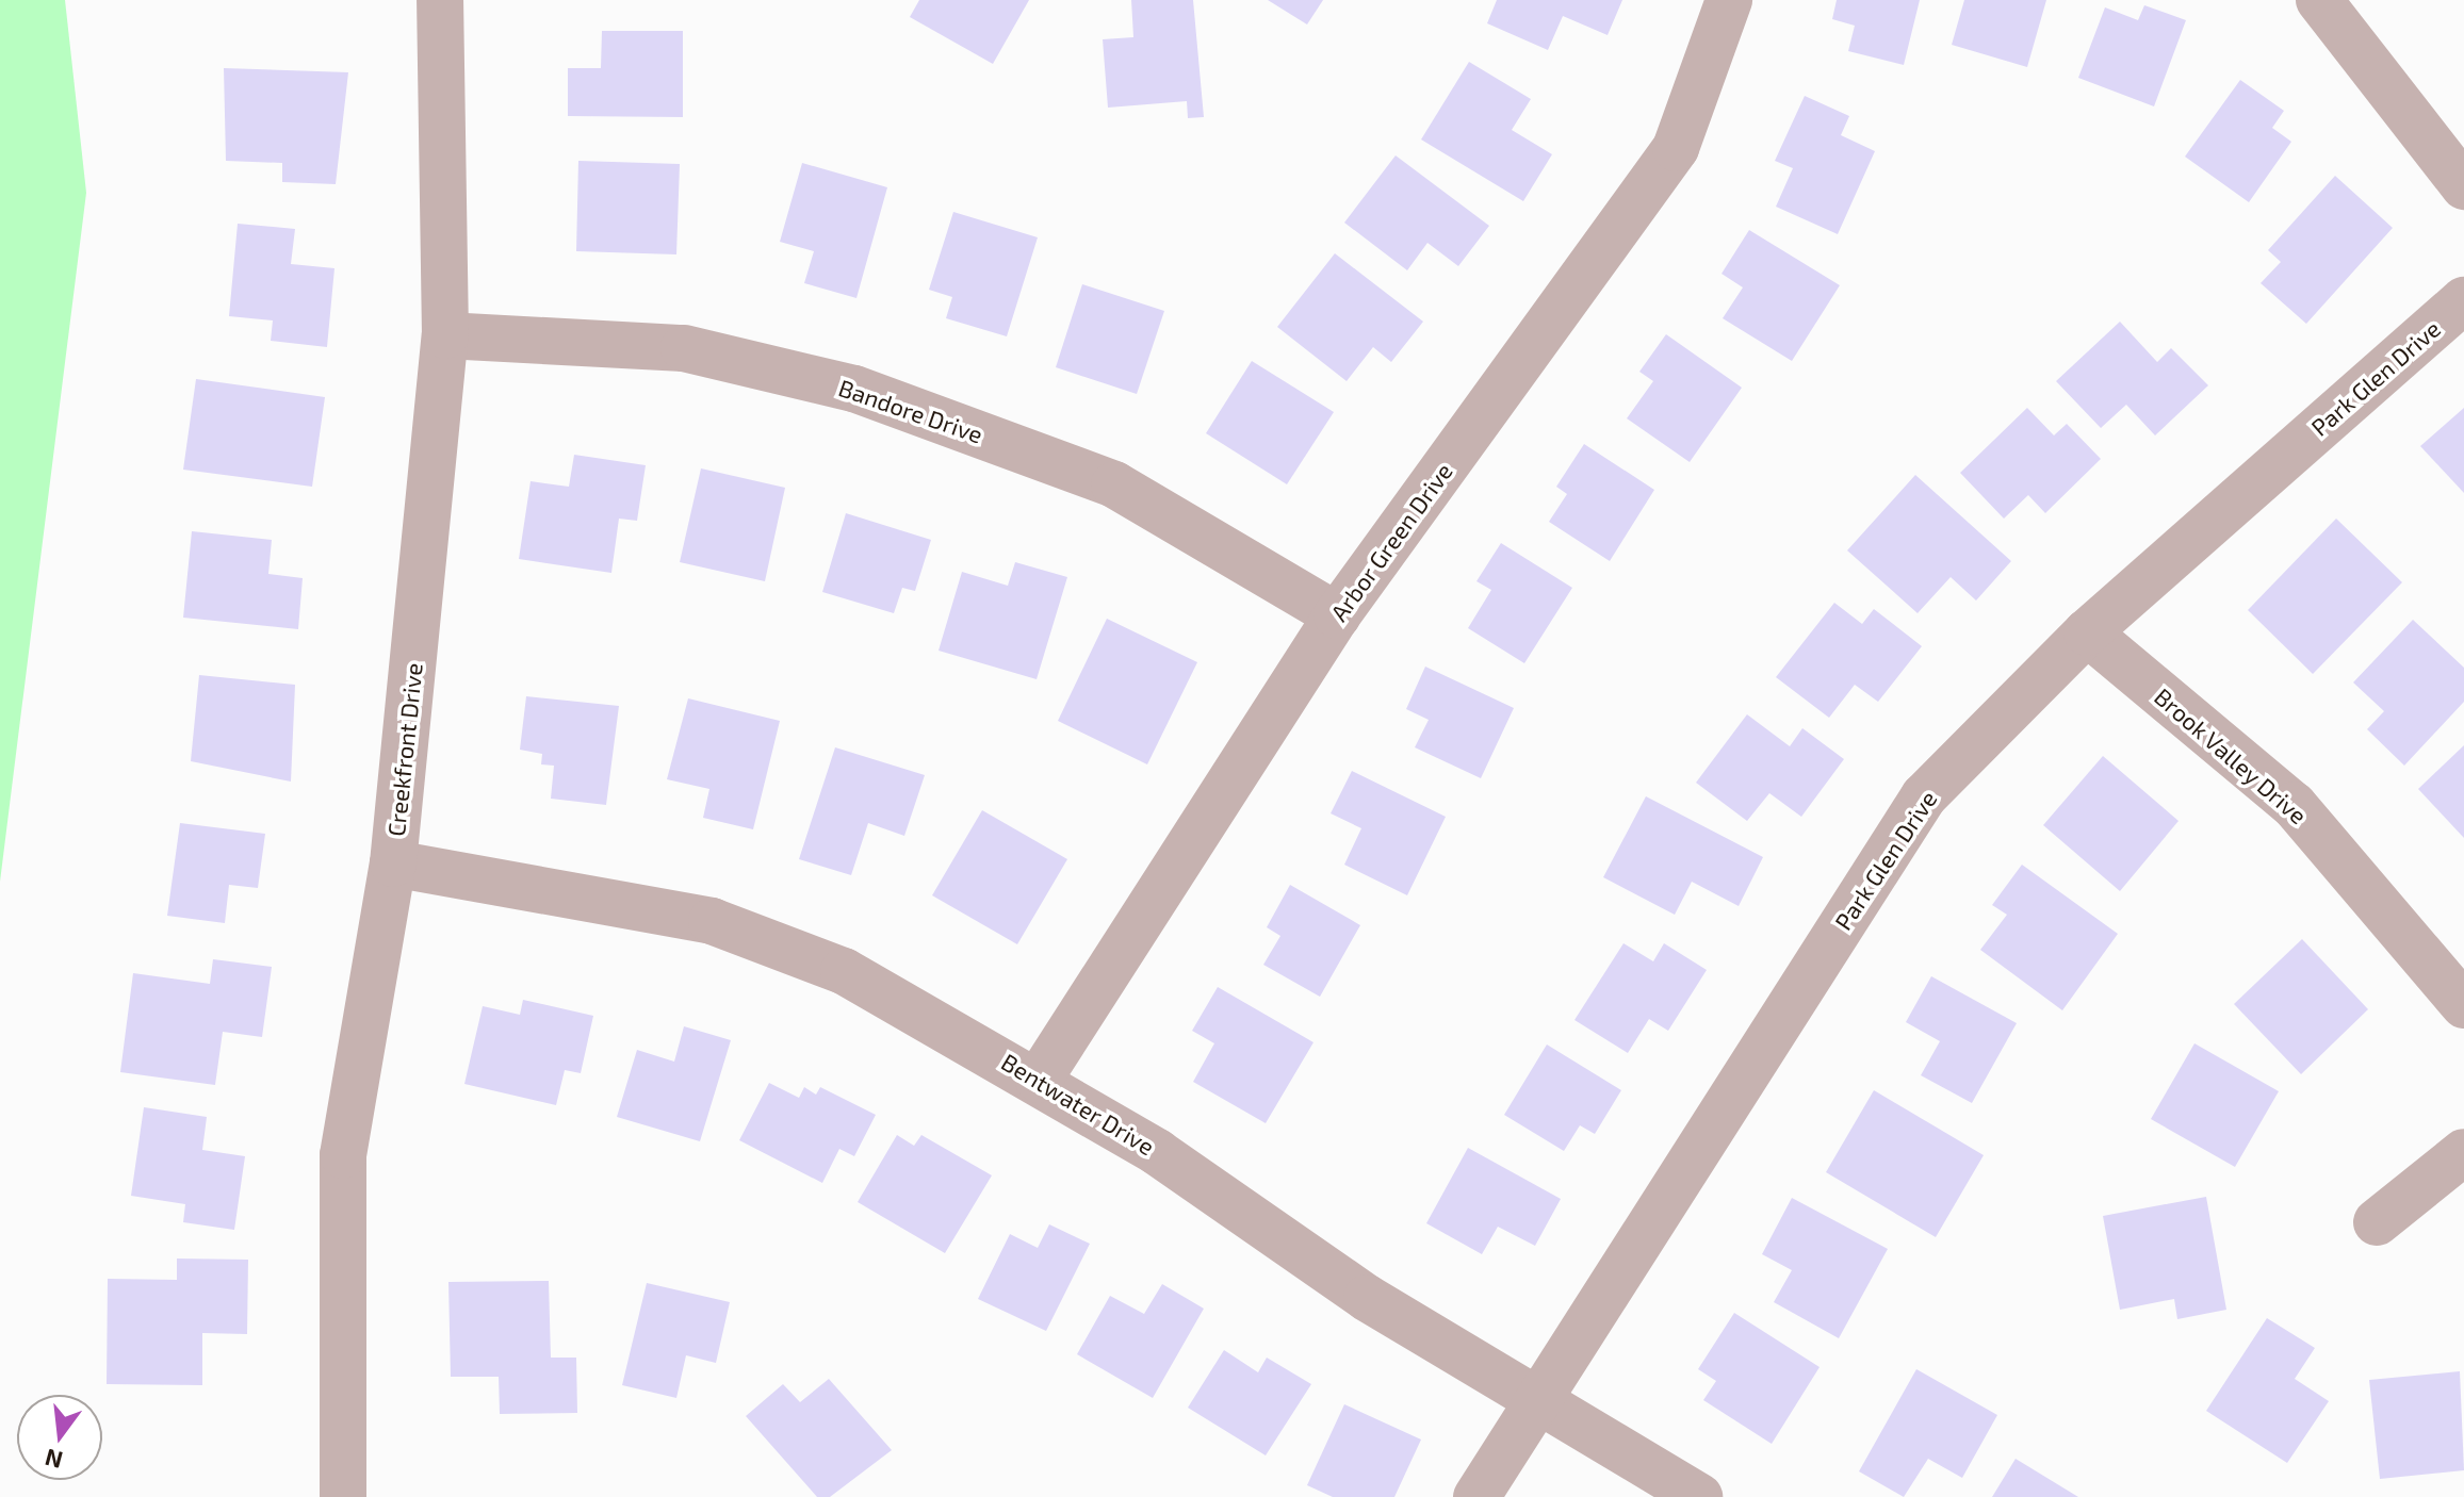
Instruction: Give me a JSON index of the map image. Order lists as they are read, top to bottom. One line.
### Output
{"streets":{"street":["Park Glen Drive","Bandore Drive","Arbor Green Drive","Creekfront Drive","Brook Valley Drive","Bentwater Drive"]},"crossings":[["Park Glen Drive","Brook Valley Drive"],["Park Glen Drive","Bentwater Drive"],["Bandore Drive","Arbor Green Drive"],["Bandore Drive","Creekfront Drive"],["Arbor Green Drive","Bentwater Drive"],["Creekfront Drive","Bentwater Drive"]],"north":"bottom"}
